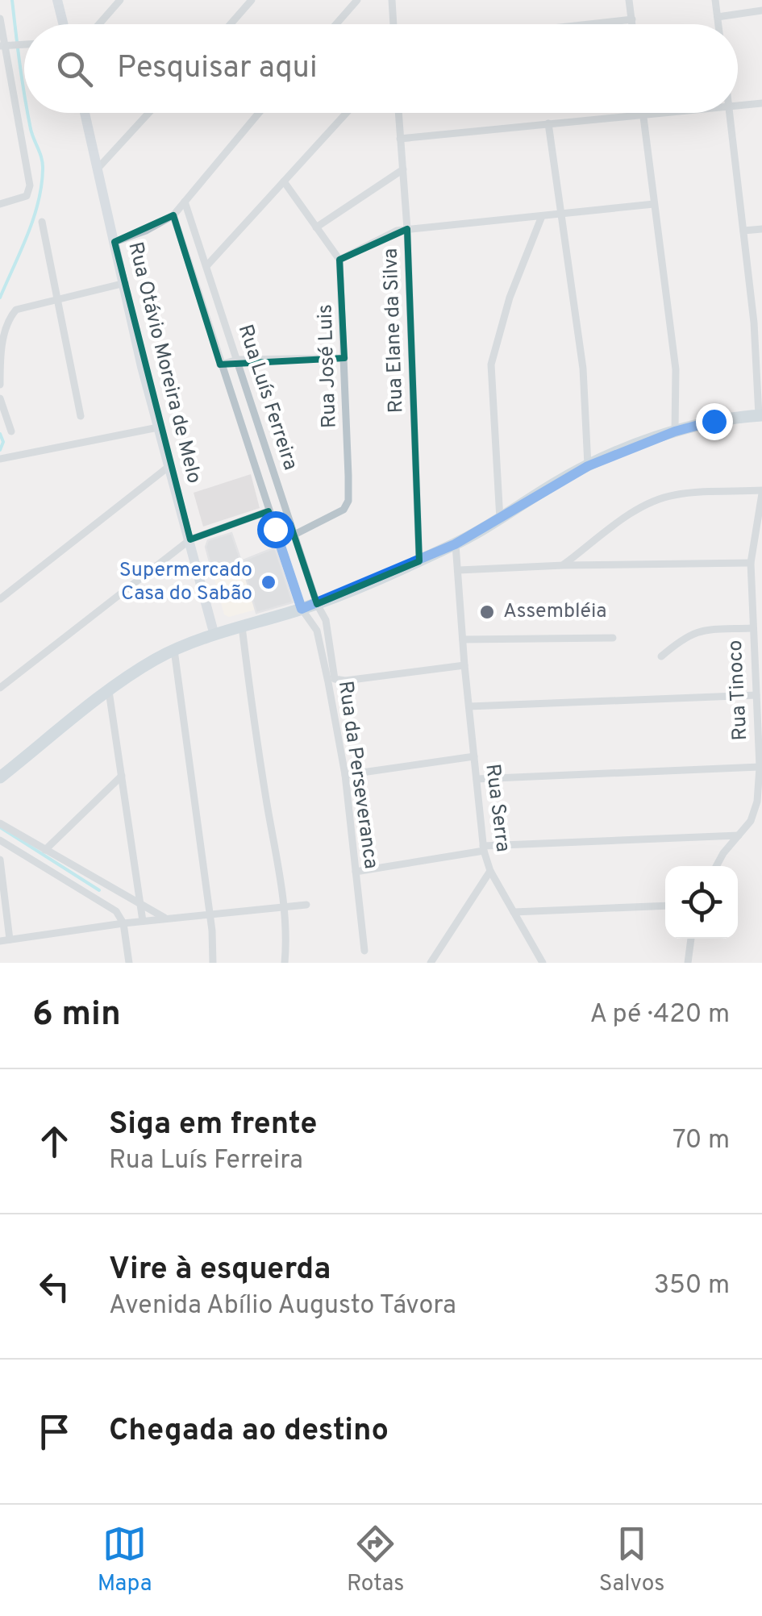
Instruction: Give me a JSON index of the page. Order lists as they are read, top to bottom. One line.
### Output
{"streets":{"street":["Rua Elane da Silva","Rua Otávio Moreira de Melo","Rua José Luis","Rua Luís Ferreira","Rua Tinoco","Rua da Perseveranca","Rua Serra"]},"crossings":[["Rua José Luis","Rua Luís Ferreira"],["Rua Luís Ferreira","Rua da Perseveranca"],["Rua Luís Ferreira","Rua Serra"]],"places":["Supermercado Casa do Sabão","Assembléia"],"page":{"search":"Pesquisar aqui","heading":["6 min","A pé · 420 m"],"list":[["Siga em frente","Rua Luís Ferreira","70 m"],["Vire à esquerda","Avenida Abílio Augusto Távora","350 m"],"Chegada ao destino"],"nav":["Mapa","Rotas","Salvos"]}}
